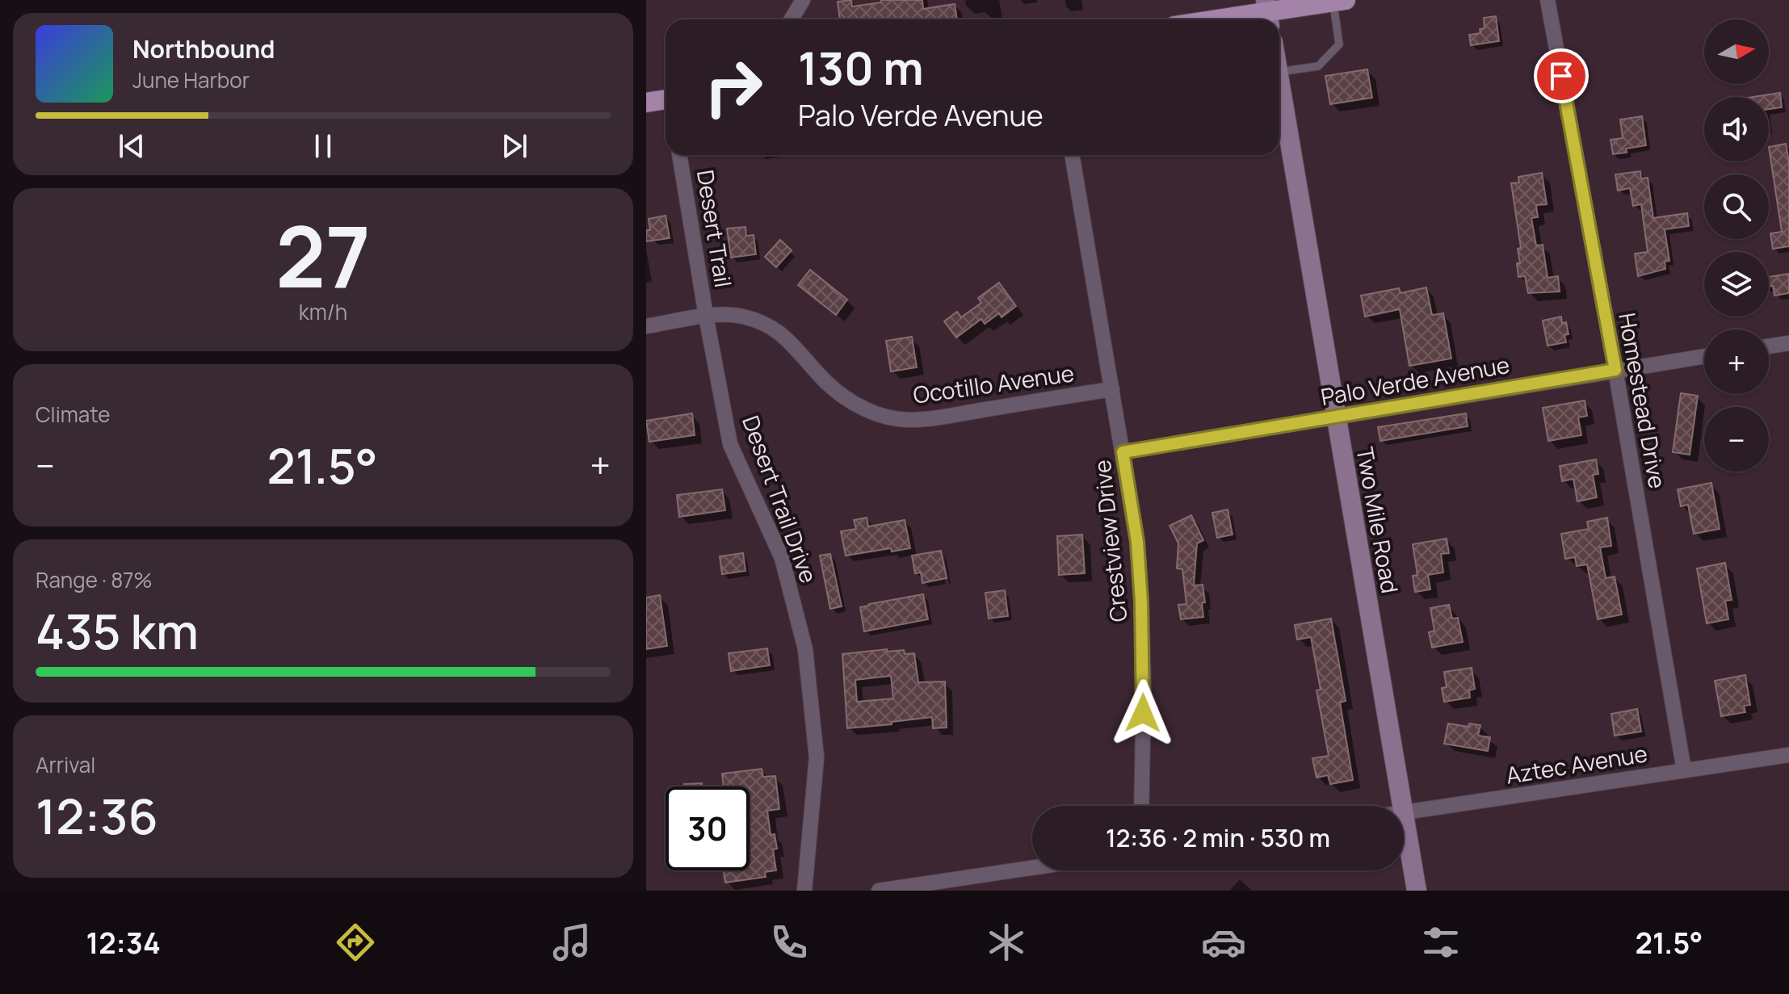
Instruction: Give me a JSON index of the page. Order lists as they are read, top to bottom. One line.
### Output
{"streets":{"street":["Desert Trail","Palo Verde Avenue","Ocotillo Avenue","Homestead Drive","Desert Trail Drive","Two Mile Road","Crestview Drive","Aztec Avenue"]},"crossings":[["Desert Trail","Ocotillo Avenue"],["Desert Trail","Desert Trail Drive"],["Palo Verde Avenue","Homestead Drive"],["Palo Verde Avenue","Two Mile Road"],["Palo Verde Avenue","Crestview Drive"],["Ocotillo Avenue","Desert Trail Drive"],["Ocotillo Avenue","Crestview Drive"],["Homestead Drive","Aztec Avenue"]],"north":"right","page":{"map_buttons":["+","−"],"turn":["130 m","Palo Verde Avenue"],"song":["Northbound","June Harbor"],"tile":[["27","km/h"],"Climate",["Range · 87%","435 km"],["Arrival","12:36"]],"heat":["−","21.5°","+"],"limit":"30","trip":"12:36 · 2 min · 530 m","tabs":["12:34","21.5°"]}}
